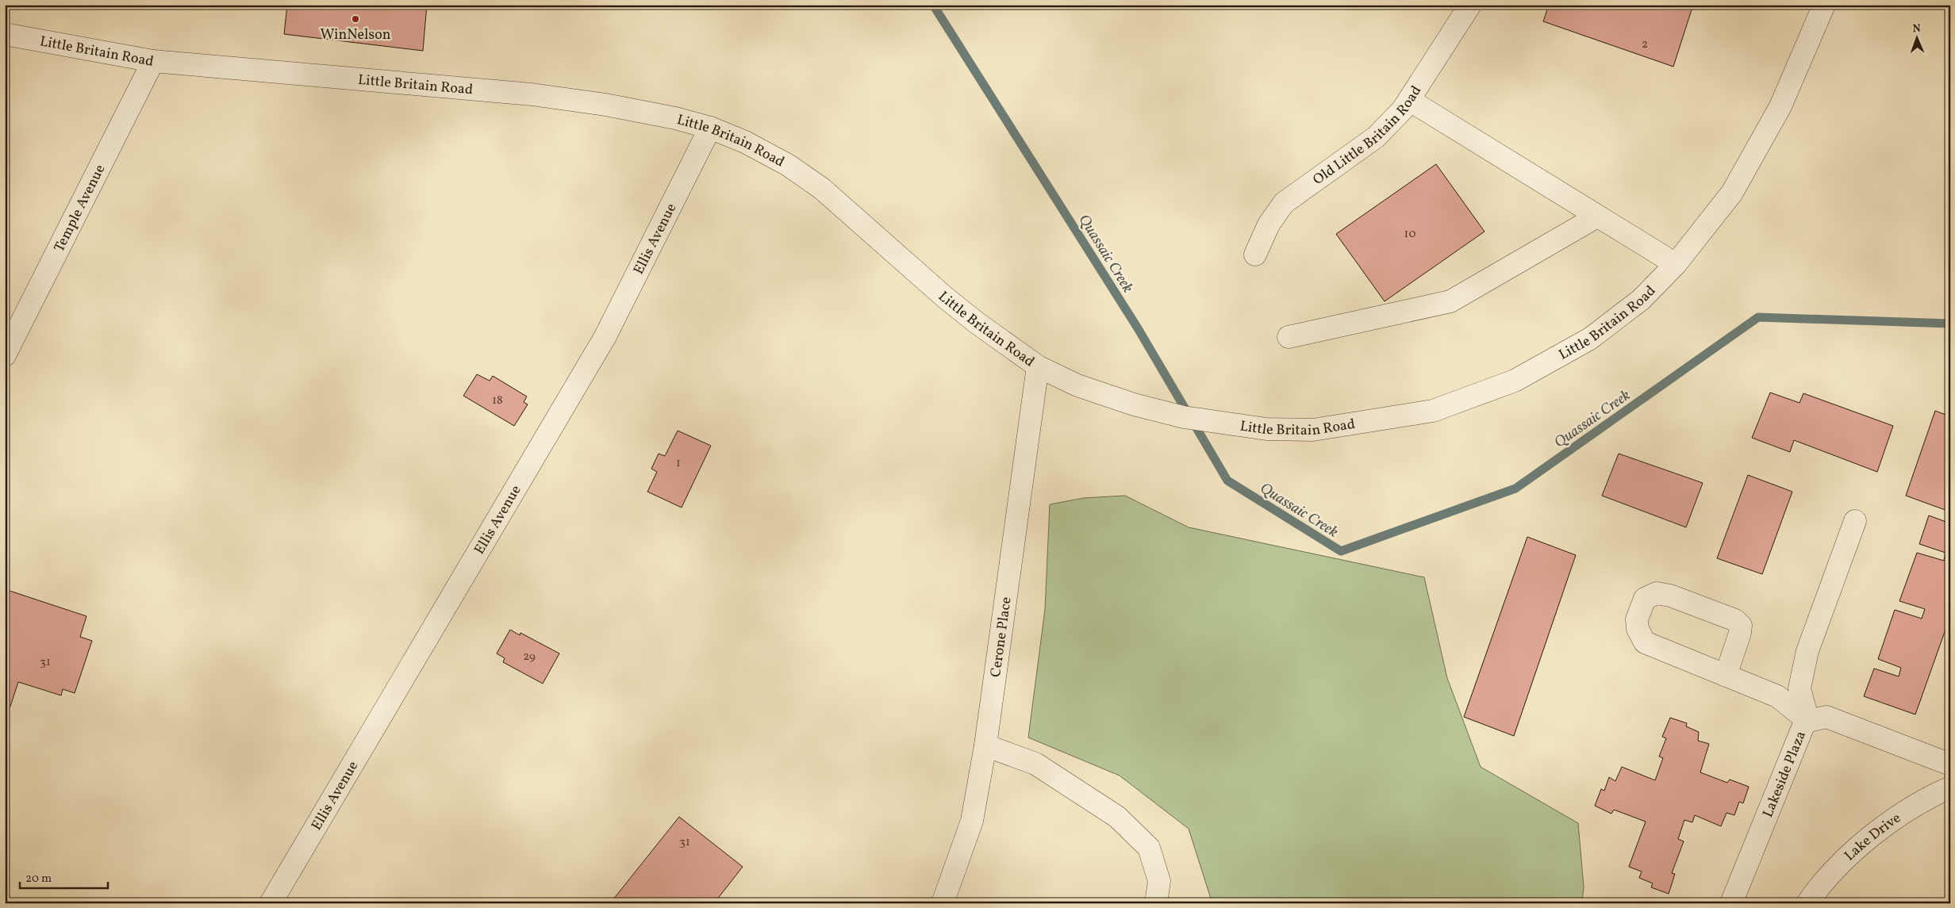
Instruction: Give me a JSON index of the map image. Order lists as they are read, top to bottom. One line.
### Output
{"streets":{"street":["Little Britain Road","Old Little Britain Road","Temple Avenue","Ellis Avenue","Cerone Place","Lakeside Plaza","Lake Drive"]},"crossings":[["Little Britain Road","Temple Avenue"],["Little Britain Road","Ellis Avenue"],["Little Britain Road","Cerone Place"]],"water":["Quassaic Creek"],"places":["WinNelson"],"house_numbers":["2","10","18","1","29","31","31"],"scale_bar":"20 m","north":"top"}
